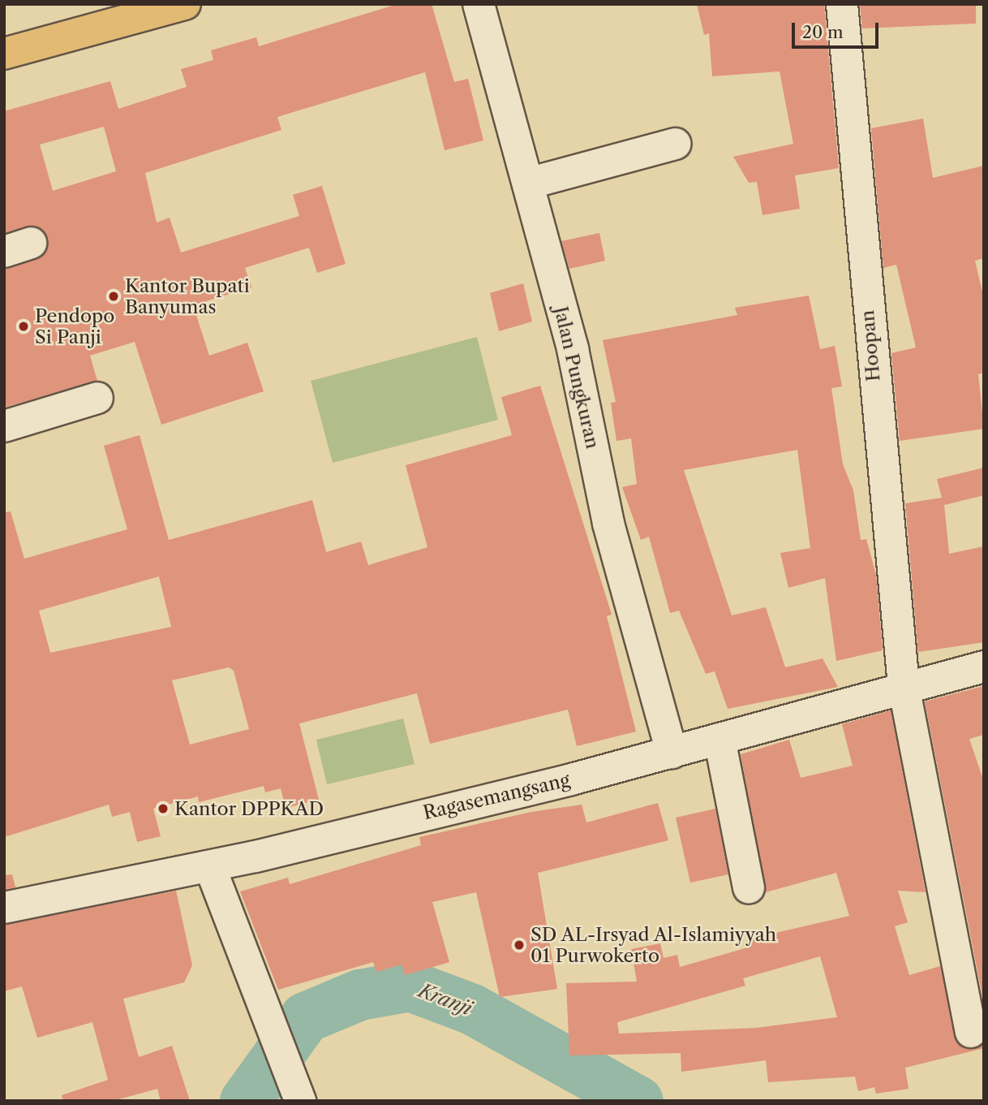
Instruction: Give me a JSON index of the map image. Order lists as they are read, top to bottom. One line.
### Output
{"streets":{"street":["Hoopan","Jalan Pungkuran","Ragasemangsang"]},"crossings":[["Hoopan","Ragasemangsang"],["Jalan Pungkuran","Ragasemangsang"]],"water":["Kranji"],"places":["Kantor Bupati Banyumas","Pendopo Si Panji","Kantor DPPKAD","SD AL-Irsyad Al-Islamiyyah 01 Purwokerto"],"scale_bar":"20 m"}
